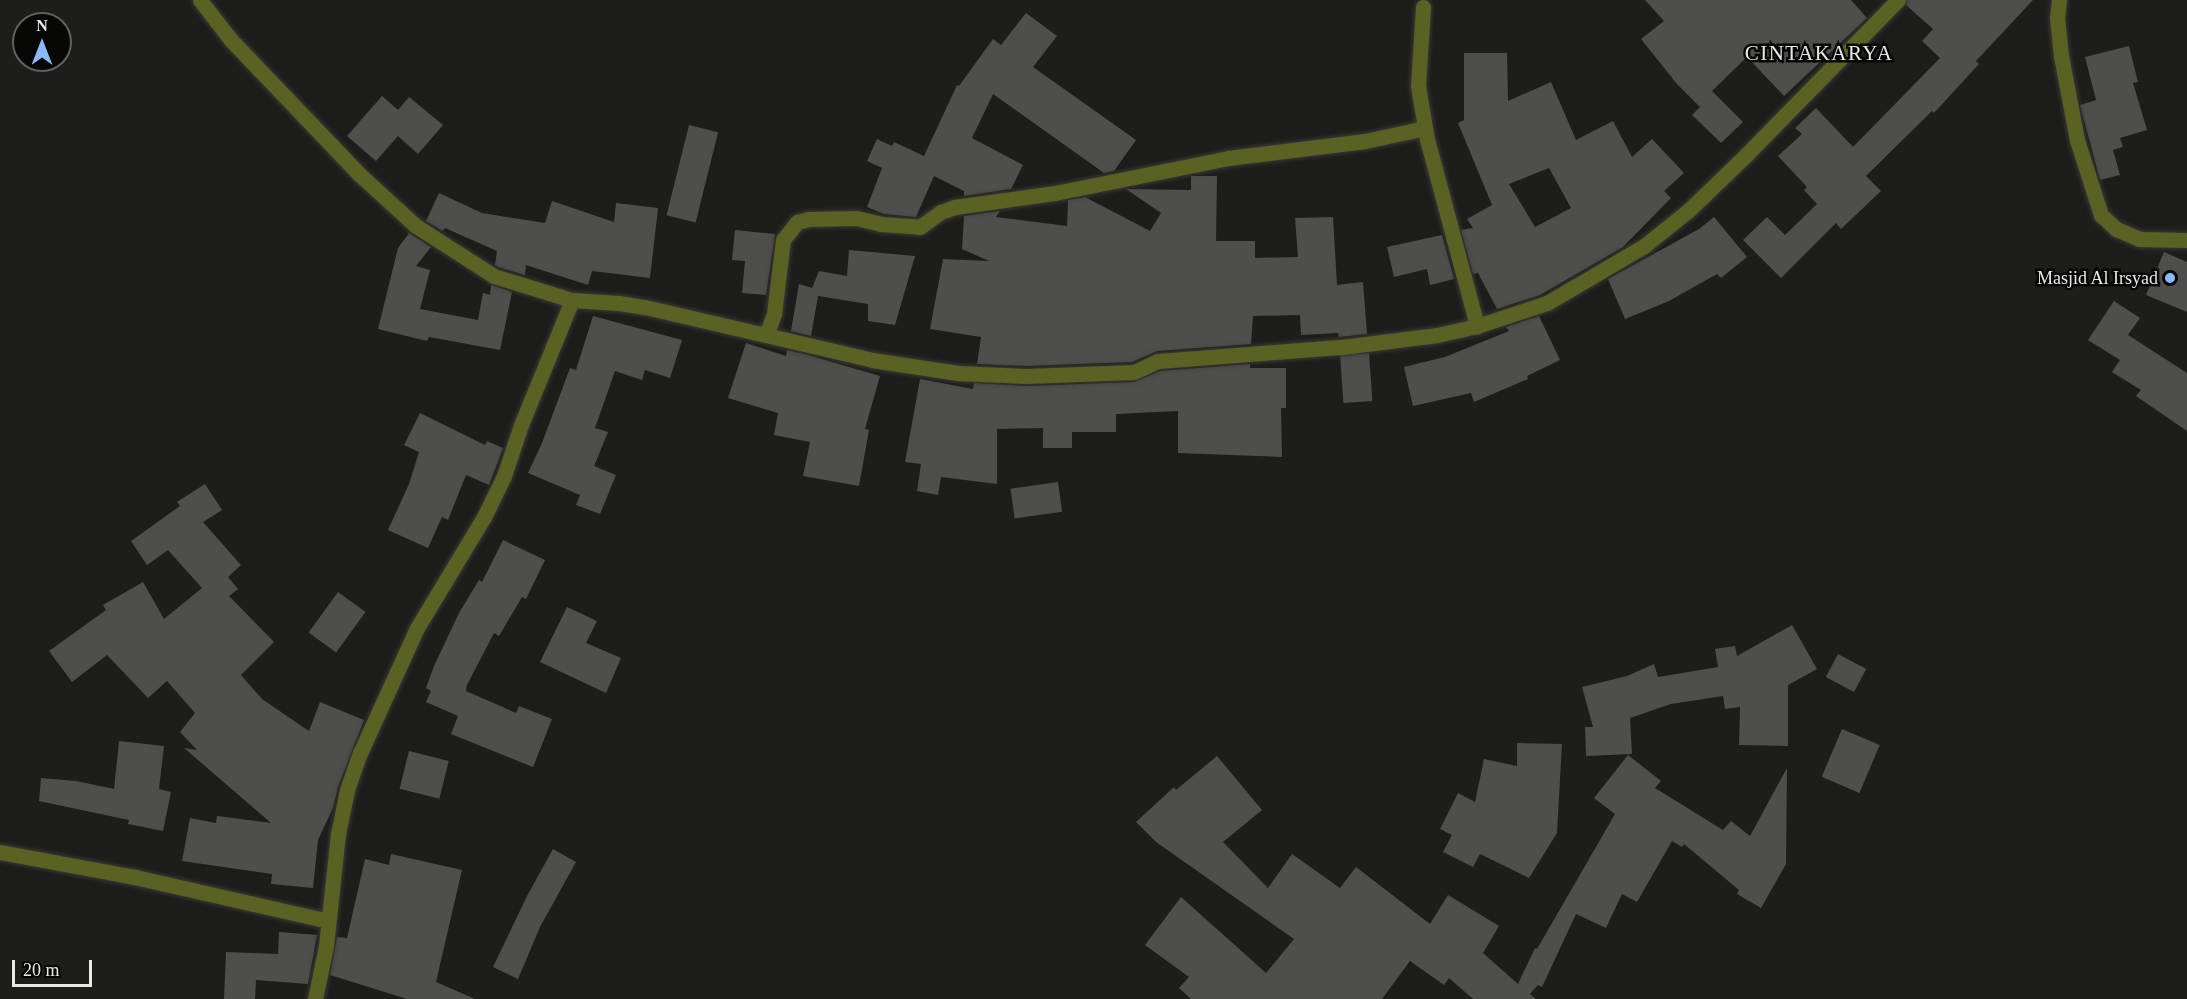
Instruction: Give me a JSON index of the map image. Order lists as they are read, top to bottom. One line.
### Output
{"districts":["CINTAKARYA"],"places":["Masjid Al Irsyad"],"scale_bar":"20 m","north":"top"}
